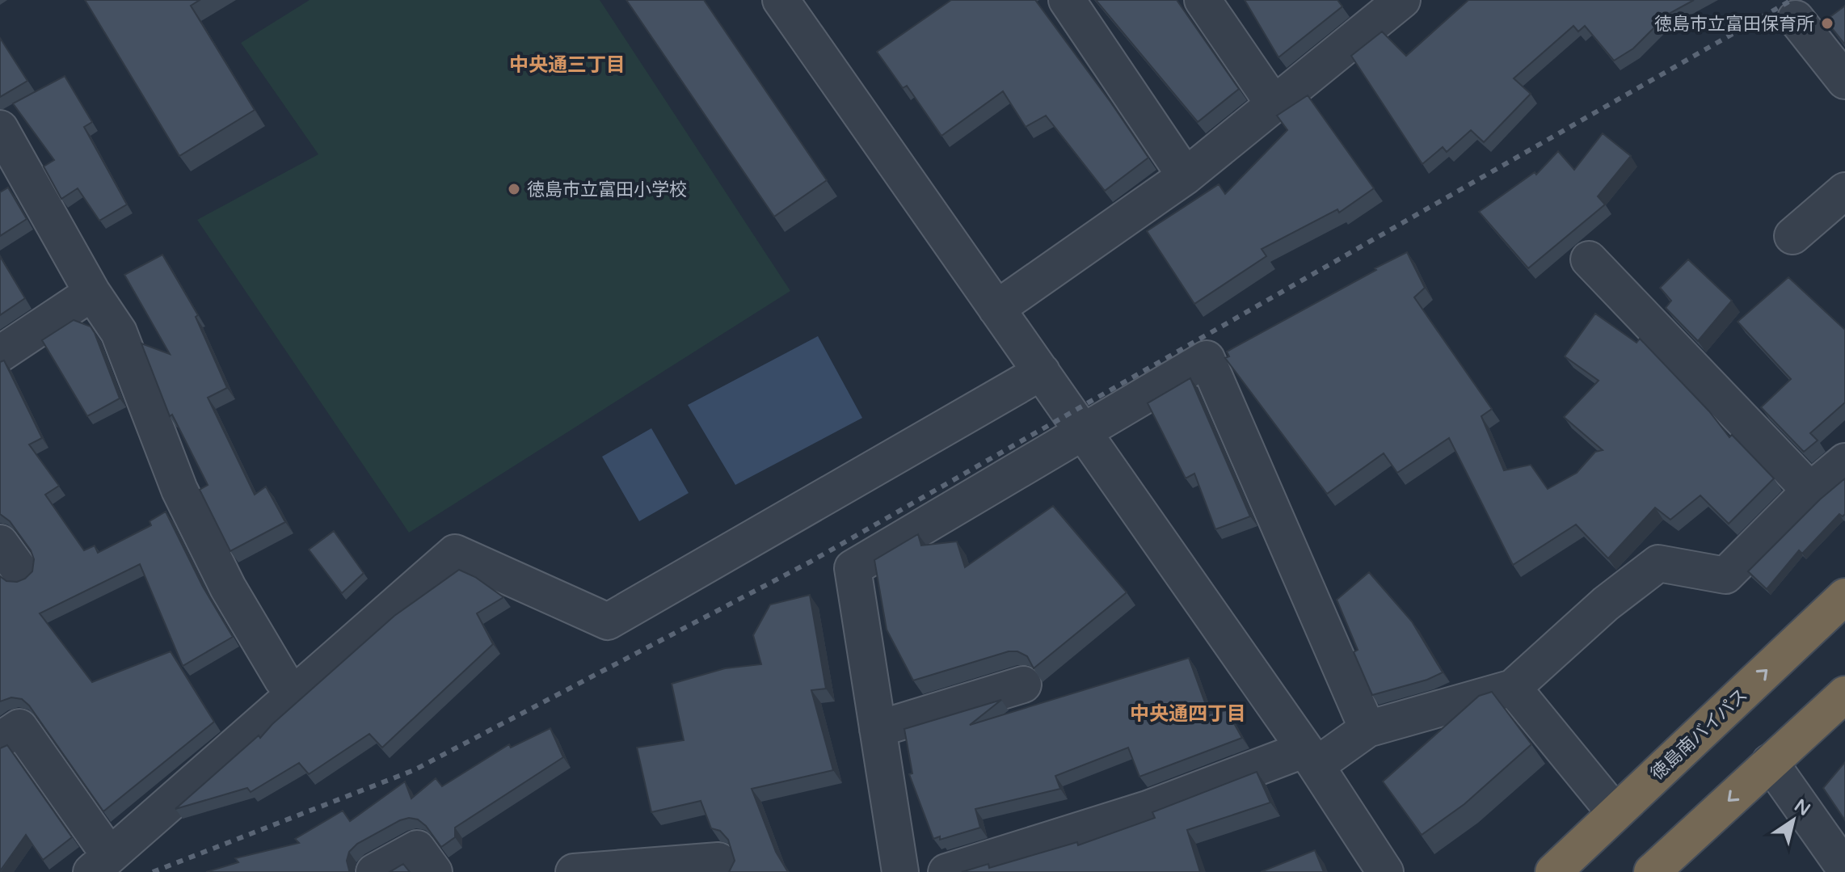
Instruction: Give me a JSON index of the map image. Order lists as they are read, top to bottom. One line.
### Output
{"streets":{"highway":["徳島南バイパス"]},"districts":["中央通三丁目","中央通四丁目"],"places":["徳島市立富田保育所","徳島市立富田小学校"],"north":"top right"}
